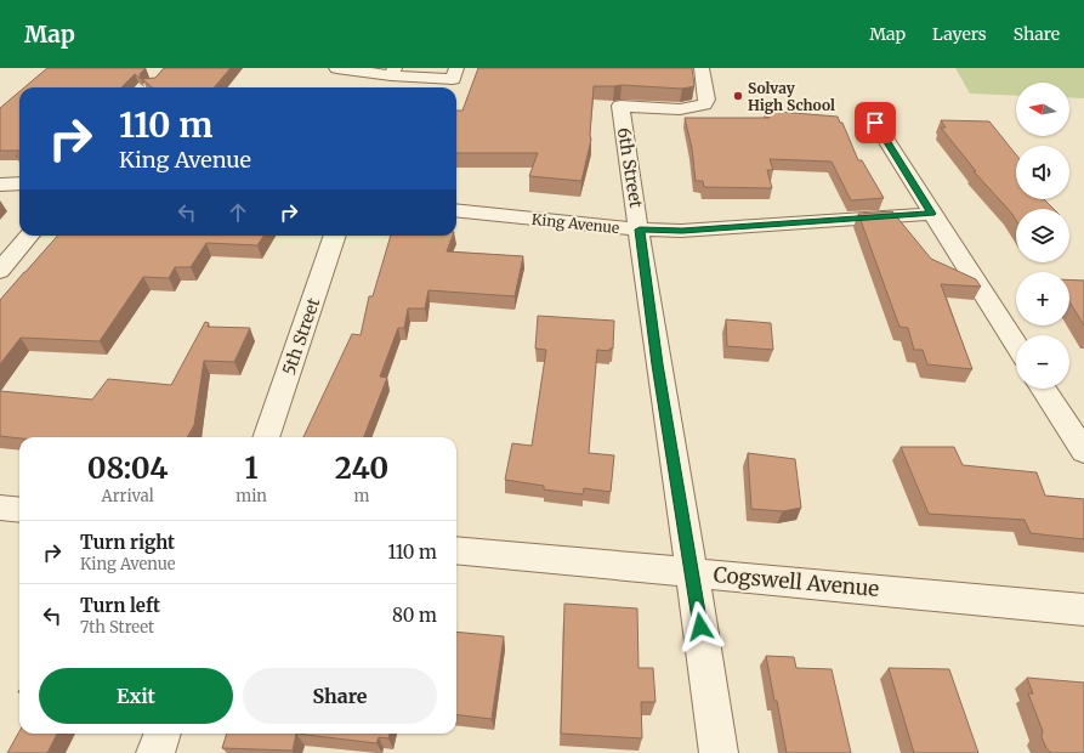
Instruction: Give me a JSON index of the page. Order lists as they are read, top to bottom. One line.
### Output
{"streets":{"street":["6th Street","King Avenue","5th Street","Cogswell Avenue"]},"crossings":[["6th Street","King Avenue"],["6th Street","Cogswell Avenue"]],"places":["Solvay High School"],"north":"left","page":{"header":"Map","nav":["Map","Layers","Share"],"map_buttons":["+","−"],"turn":["110 m","King Avenue"],"eta":["08:04","Arrival","1","min","240","m"],"list":[{"name":"Turn right","note":"King Avenue","value":"110 m"},{"name":"Turn left","note":"7th Street","value":"80 m"}],"buttons":["Exit","Share"]}}
